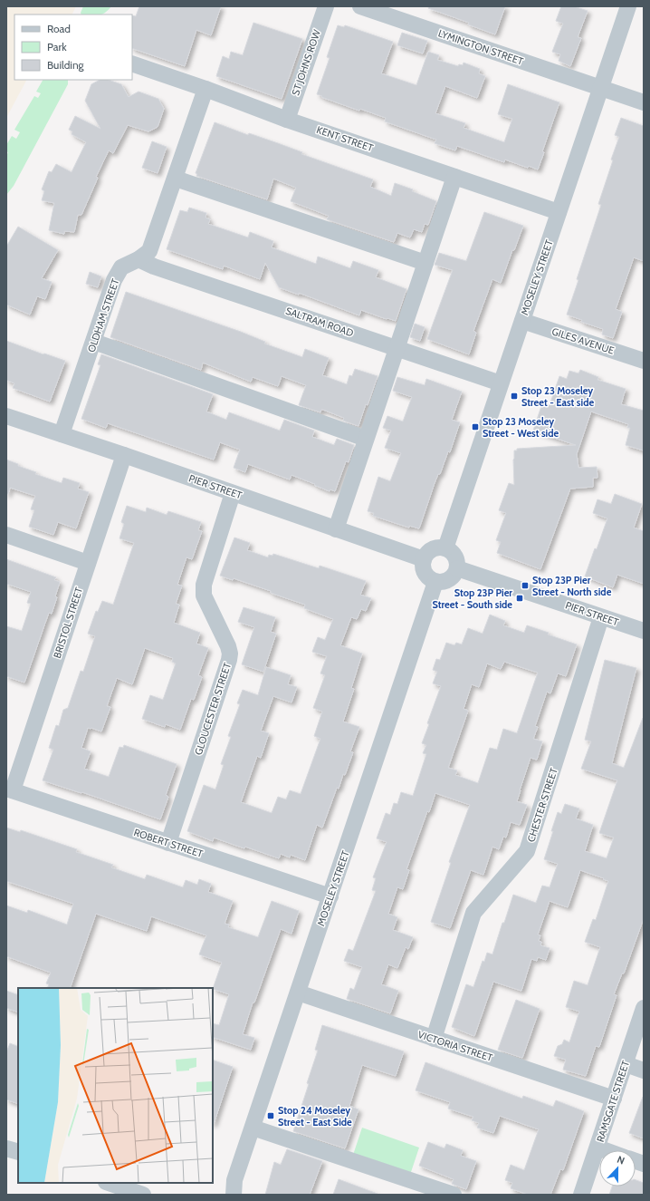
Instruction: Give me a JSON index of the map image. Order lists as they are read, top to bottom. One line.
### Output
{"streets":{"street":["LYMINGTON STREET","ST JOHNS ROW","KENT STREET","MOSELEY STREET","OLDHAM STREET","SALTRAM ROAD","GILES AVENUE","PIER STREET","BRISTOL STREET","GLOUCESTER STREET","CHESTER STREET","ROBERT STREET","VICTORIA STREET","RAMSGATE STREET"]},"crossings":[["LYMINGTON STREET","MOSELEY STREET"],["ST JOHNS ROW","KENT STREET"],["KENT STREET","MOSELEY STREET"],["KENT STREET","OLDHAM STREET"],["MOSELEY STREET","SALTRAM ROAD"],["MOSELEY STREET","GILES AVENUE"],["MOSELEY STREET","PIER STREET"],["MOSELEY STREET","ROBERT STREET"],["MOSELEY STREET","VICTORIA STREET"],["OLDHAM STREET","SALTRAM ROAD"],["OLDHAM STREET","PIER STREET"],["PIER STREET","BRISTOL STREET"],["PIER STREET","GLOUCESTER STREET"],["PIER STREET","CHESTER STREET"],["BRISTOL STREET","ROBERT STREET"],["GLOUCESTER STREET","ROBERT STREET"],["CHESTER STREET","VICTORIA STREET"],["VICTORIA STREET","RAMSGATE STREET"]],"places":{"transit":["Stop 23 Moseley Street - East side","Stop 23 Moseley Street - West side","Stop 23P Pier Street - North side","Stop 23P Pier Street - South side","Stop 24 Moseley Street - East Side"]},"legend":["Road","Park","Building"],"north":"top"}
